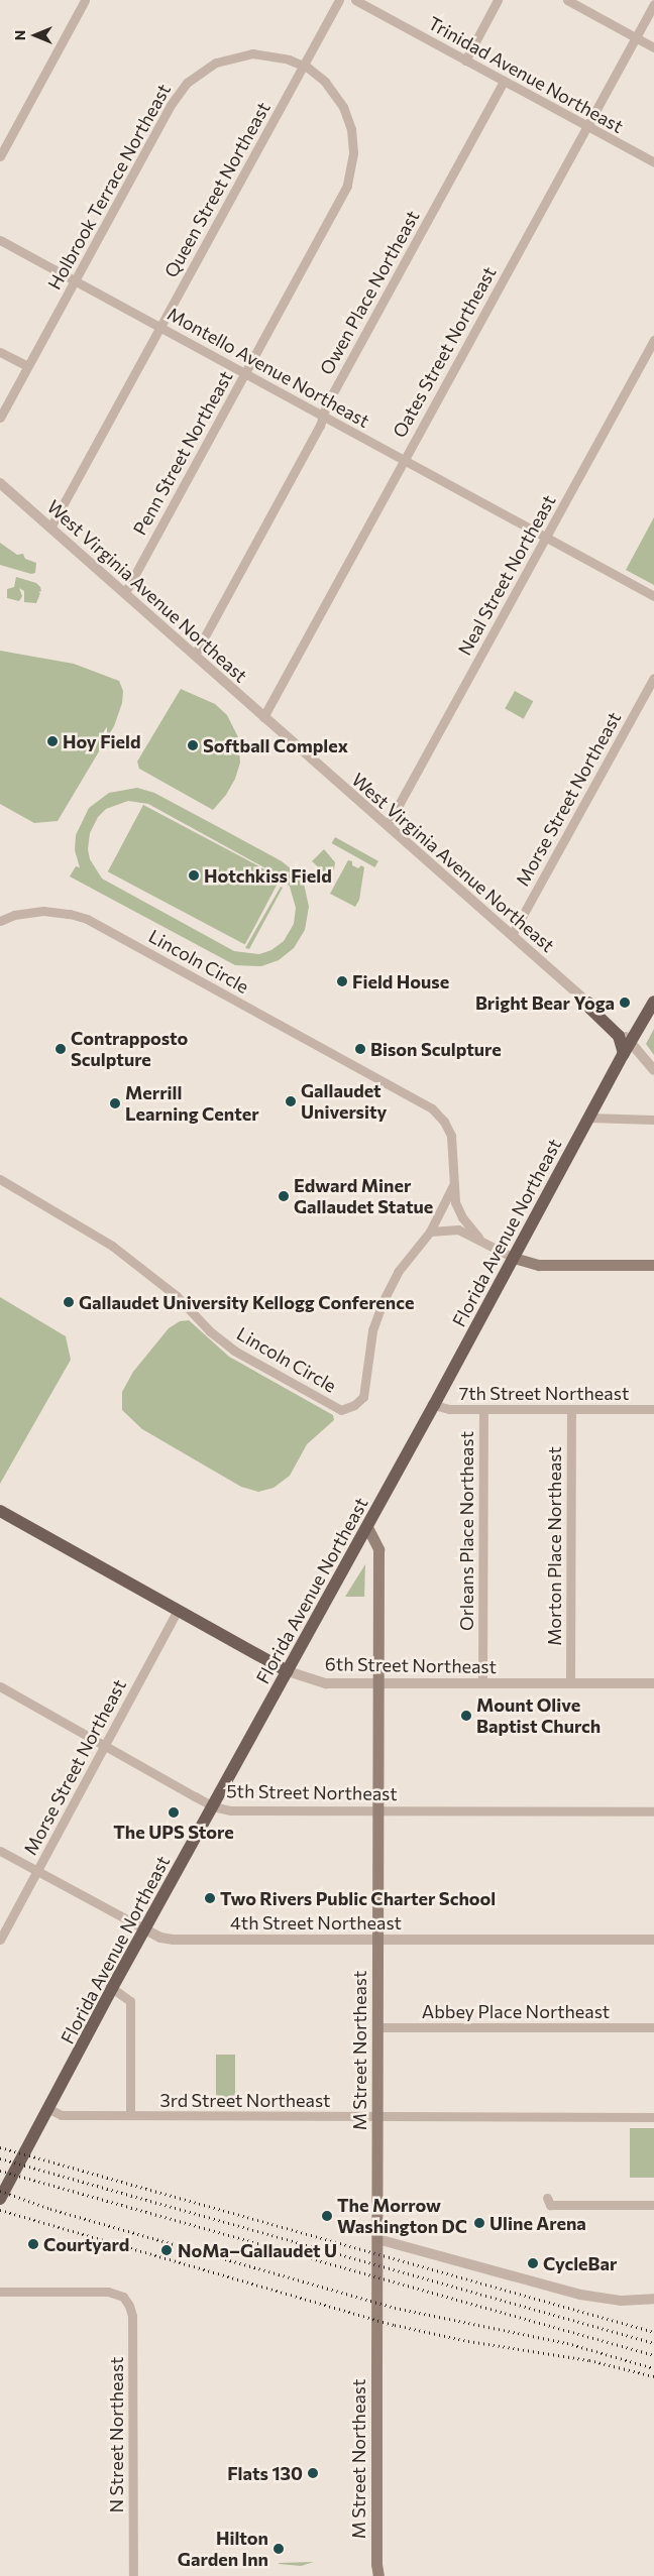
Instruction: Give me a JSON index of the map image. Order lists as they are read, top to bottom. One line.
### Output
{"streets":{"main road":["Florida Avenue Northeast","6th Street Northeast","M Street Northeast"],"street":["Trinidad Avenue Northeast","Holbrook Terrace Northeast","Queen Street Northeast","Owen Place Northeast","Oates Street Northeast","Montello Avenue Northeast","Penn Street Northeast","Neal Street Northeast","West Virginia Avenue Northeast","Morse Street Northeast","Lincoln Circle","7th Street Northeast","Orleans Place Northeast","Morton Place Northeast","5th Street Northeast","4th Street Northeast","Abbey Place Northeast","3rd Street Northeast","N Street Northeast"]},"crossings":[["Trinidad Avenue Northeast","Owen Place Northeast"],["Trinidad Avenue Northeast","Oates Street Northeast"],["Holbrook Terrace Northeast","Queen Street Northeast"],["Holbrook Terrace Northeast","Montello Avenue Northeast"],["Holbrook Terrace Northeast","Penn Street Northeast"],["Queen Street Northeast","Montello Avenue Northeast"],["Queen Street Northeast","Penn Street Northeast"],["Queen Street Northeast","West Virginia Avenue Northeast"],["Owen Place Northeast","Montello Avenue Northeast"],["Owen Place Northeast","West Virginia Avenue Northeast"],["Oates Street Northeast","Montello Avenue Northeast"],["Oates Street Northeast","West Virginia Avenue Northeast"],["Montello Avenue Northeast","Penn Street Northeast"],["Montello Avenue Northeast","Neal Street Northeast"],["Penn Street Northeast","West Virginia Avenue Northeast"],["Neal Street Northeast","West Virginia Avenue Northeast"],["West Virginia Avenue Northeast","Morse Street Northeast"],["Morse Street Northeast","6th Street Northeast"],["Morse Street Northeast","5th Street Northeast"],["Morse Street Northeast","4th Street Northeast"],["Lincoln Circle","Florida Avenue Northeast"],["Florida Avenue Northeast","7th Street Northeast"],["Florida Avenue Northeast","6th Street Northeast"],["Florida Avenue Northeast","5th Street Northeast"],["Florida Avenue Northeast","4th Street Northeast"],["Florida Avenue Northeast","M Street Northeast"],["Florida Avenue Northeast","3rd Street Northeast"],["7th Street Northeast","Orleans Place Northeast"],["7th Street Northeast","Morton Place Northeast"],["Orleans Place Northeast","6th Street Northeast"],["Morton Place Northeast","6th Street Northeast"],["6th Street Northeast","M Street Northeast"],["5th Street Northeast","M Street Northeast"],["4th Street Northeast","M Street Northeast"],["Abbey Place Northeast","M Street Northeast"],["M Street Northeast","3rd Street Northeast"]],"places":["Hoy Field","Softball Complex","Hotchkiss Field","Field House","Bright Bear Yoga","Contrapposto Sculpture","Bison Sculpture","Gallaudet University","Merrill Learning Center","Edward Miner Gallaudet Statue","Gallaudet University Kellogg Conference","Mount Olive Baptist Church","The UPS Store","Two Rivers Public Charter School","The Morrow Washington DC","Uline Arena","Courtyard","NoMa–Gallaudet U","CycleBar","Flats 130","Hilton Garden Inn"],"north":"left"}
